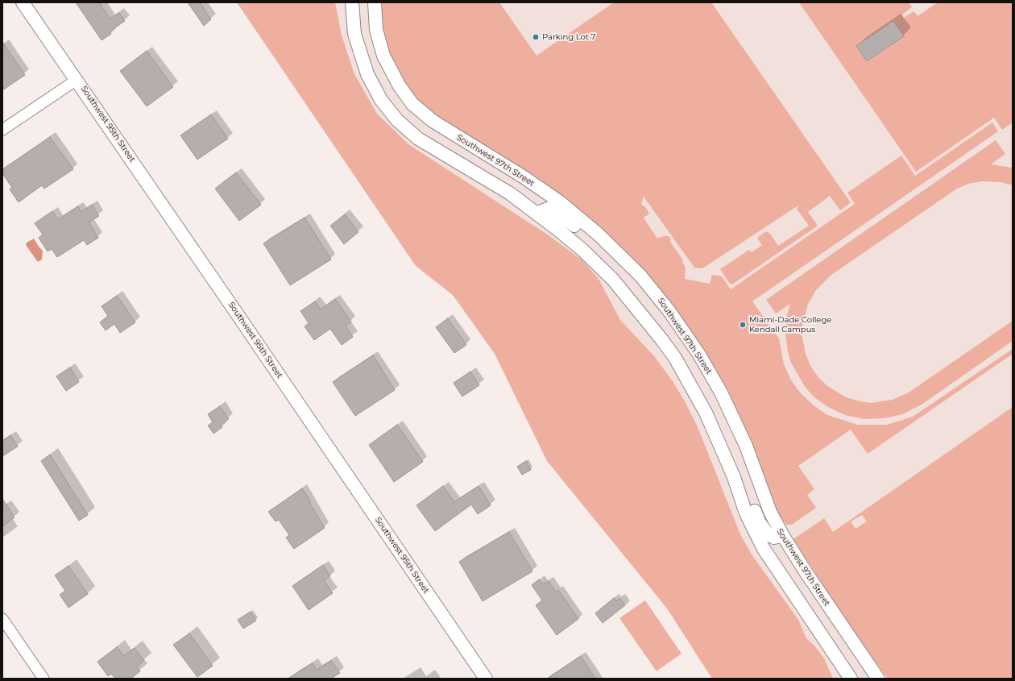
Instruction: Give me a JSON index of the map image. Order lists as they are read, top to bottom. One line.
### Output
{"streets":{"street":["Southwest 95th Street","Southwest 97th Street"]},"places":["Parking Lot 7","Miami-Dade College Kendall Campus"]}
